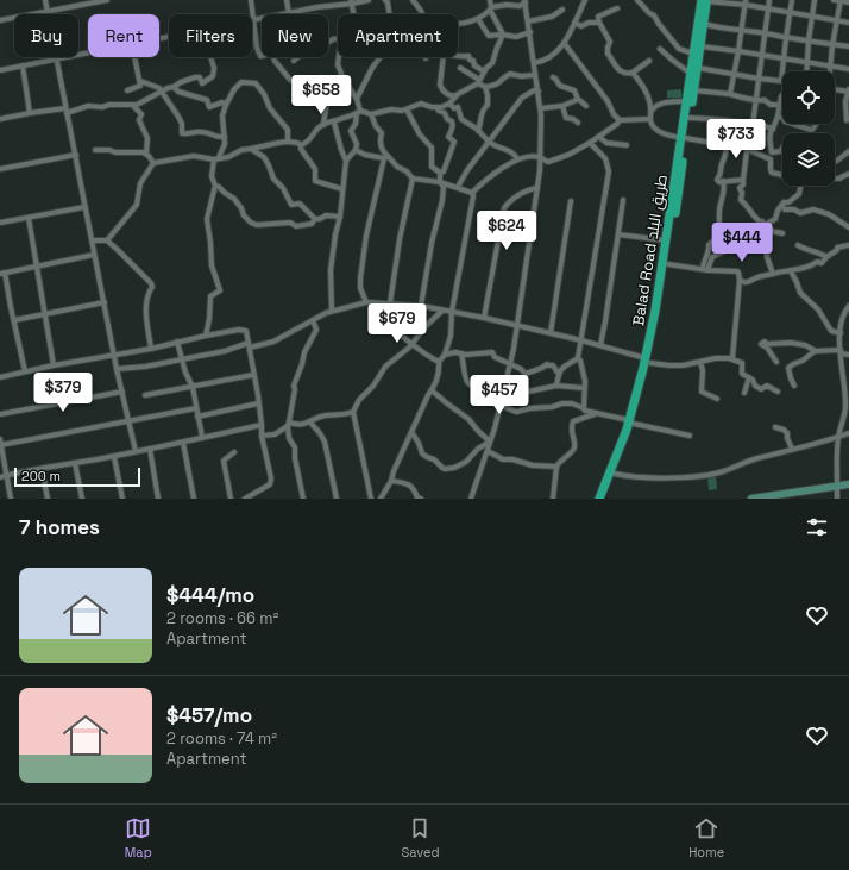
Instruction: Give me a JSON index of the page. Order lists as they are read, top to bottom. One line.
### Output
{"streets":{"highway":["Balad Road طريق البلد"]},"scale_bar":"200 m","page":{"chip":["Buy","Rent","Filters","New","Apartment"],"price":["$658","$733","$624","$444","$679","$379","$457"],"scale":"200 m","heading":"7 homes","list":[{"name":"$444/mo","note":"2 rooms · 66 m² · Apartment"},{"name":"$457/mo","note":"2 rooms · 74 m² · Apartment"}],"tabs":["Map","Saved","Home"]}}
